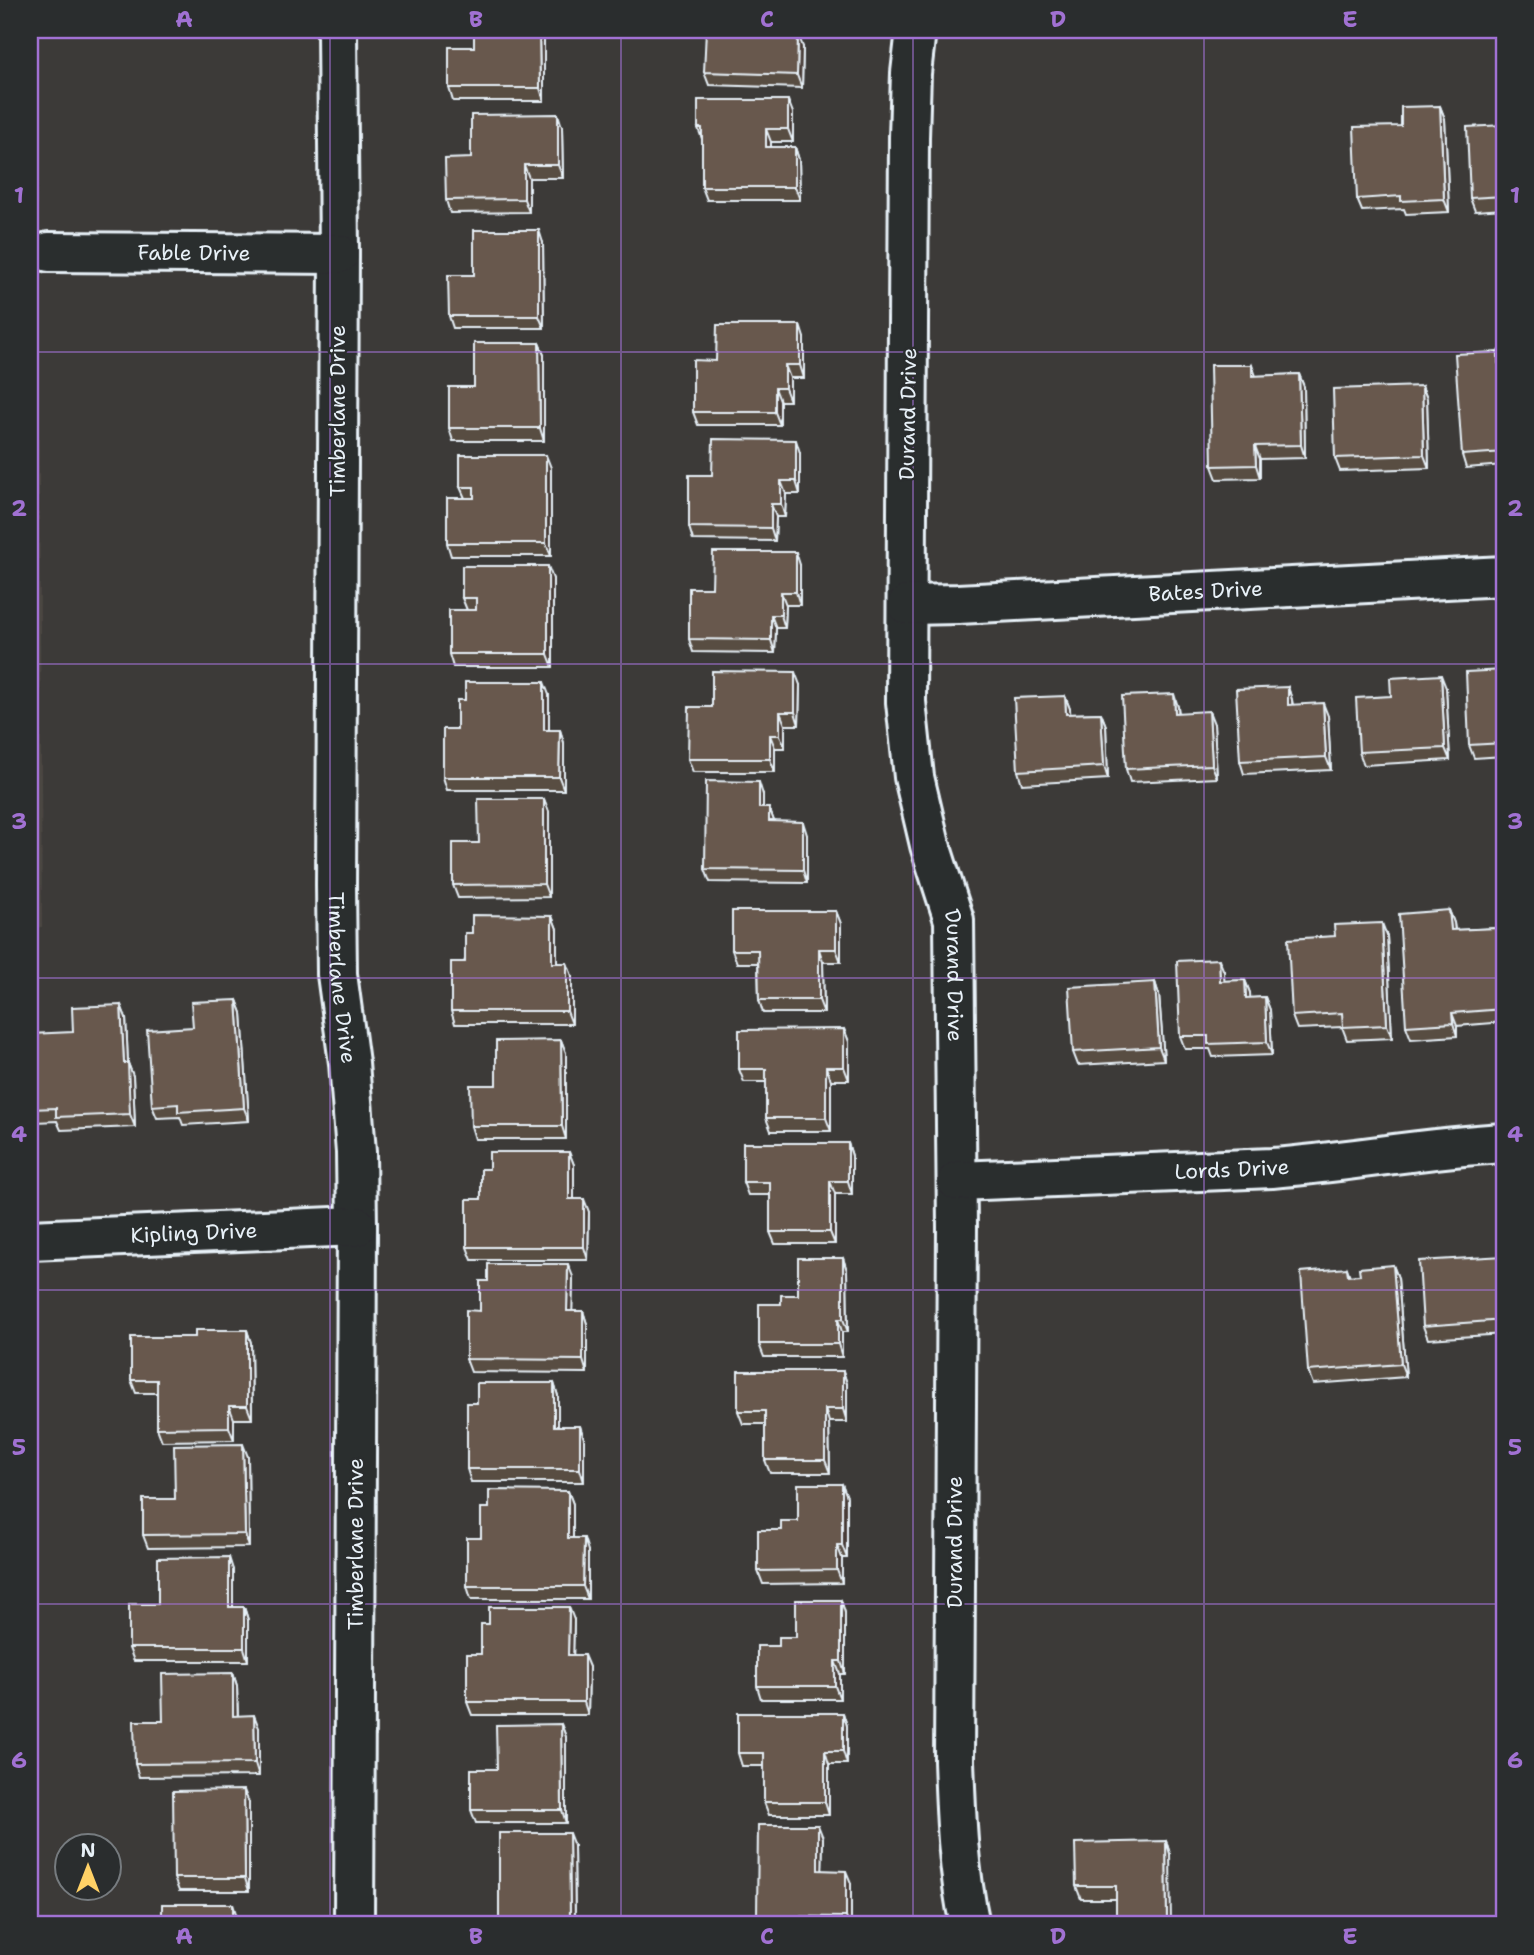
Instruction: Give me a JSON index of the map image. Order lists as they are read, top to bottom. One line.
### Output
{"streets":{"street":["Fable Drive","Timberlane Drive","Durand Drive","Bates Drive","Lords Drive","Kipling Drive"]},"crossings":[["Fable Drive","Timberlane Drive"],["Timberlane Drive","Kipling Drive"],["Durand Drive","Bates Drive"],["Durand Drive","Lords Drive"]],"north":"top","grid":{"columns":["A","B","C","D","E"],"rows":["1","2","3","4","5","6"]}}
